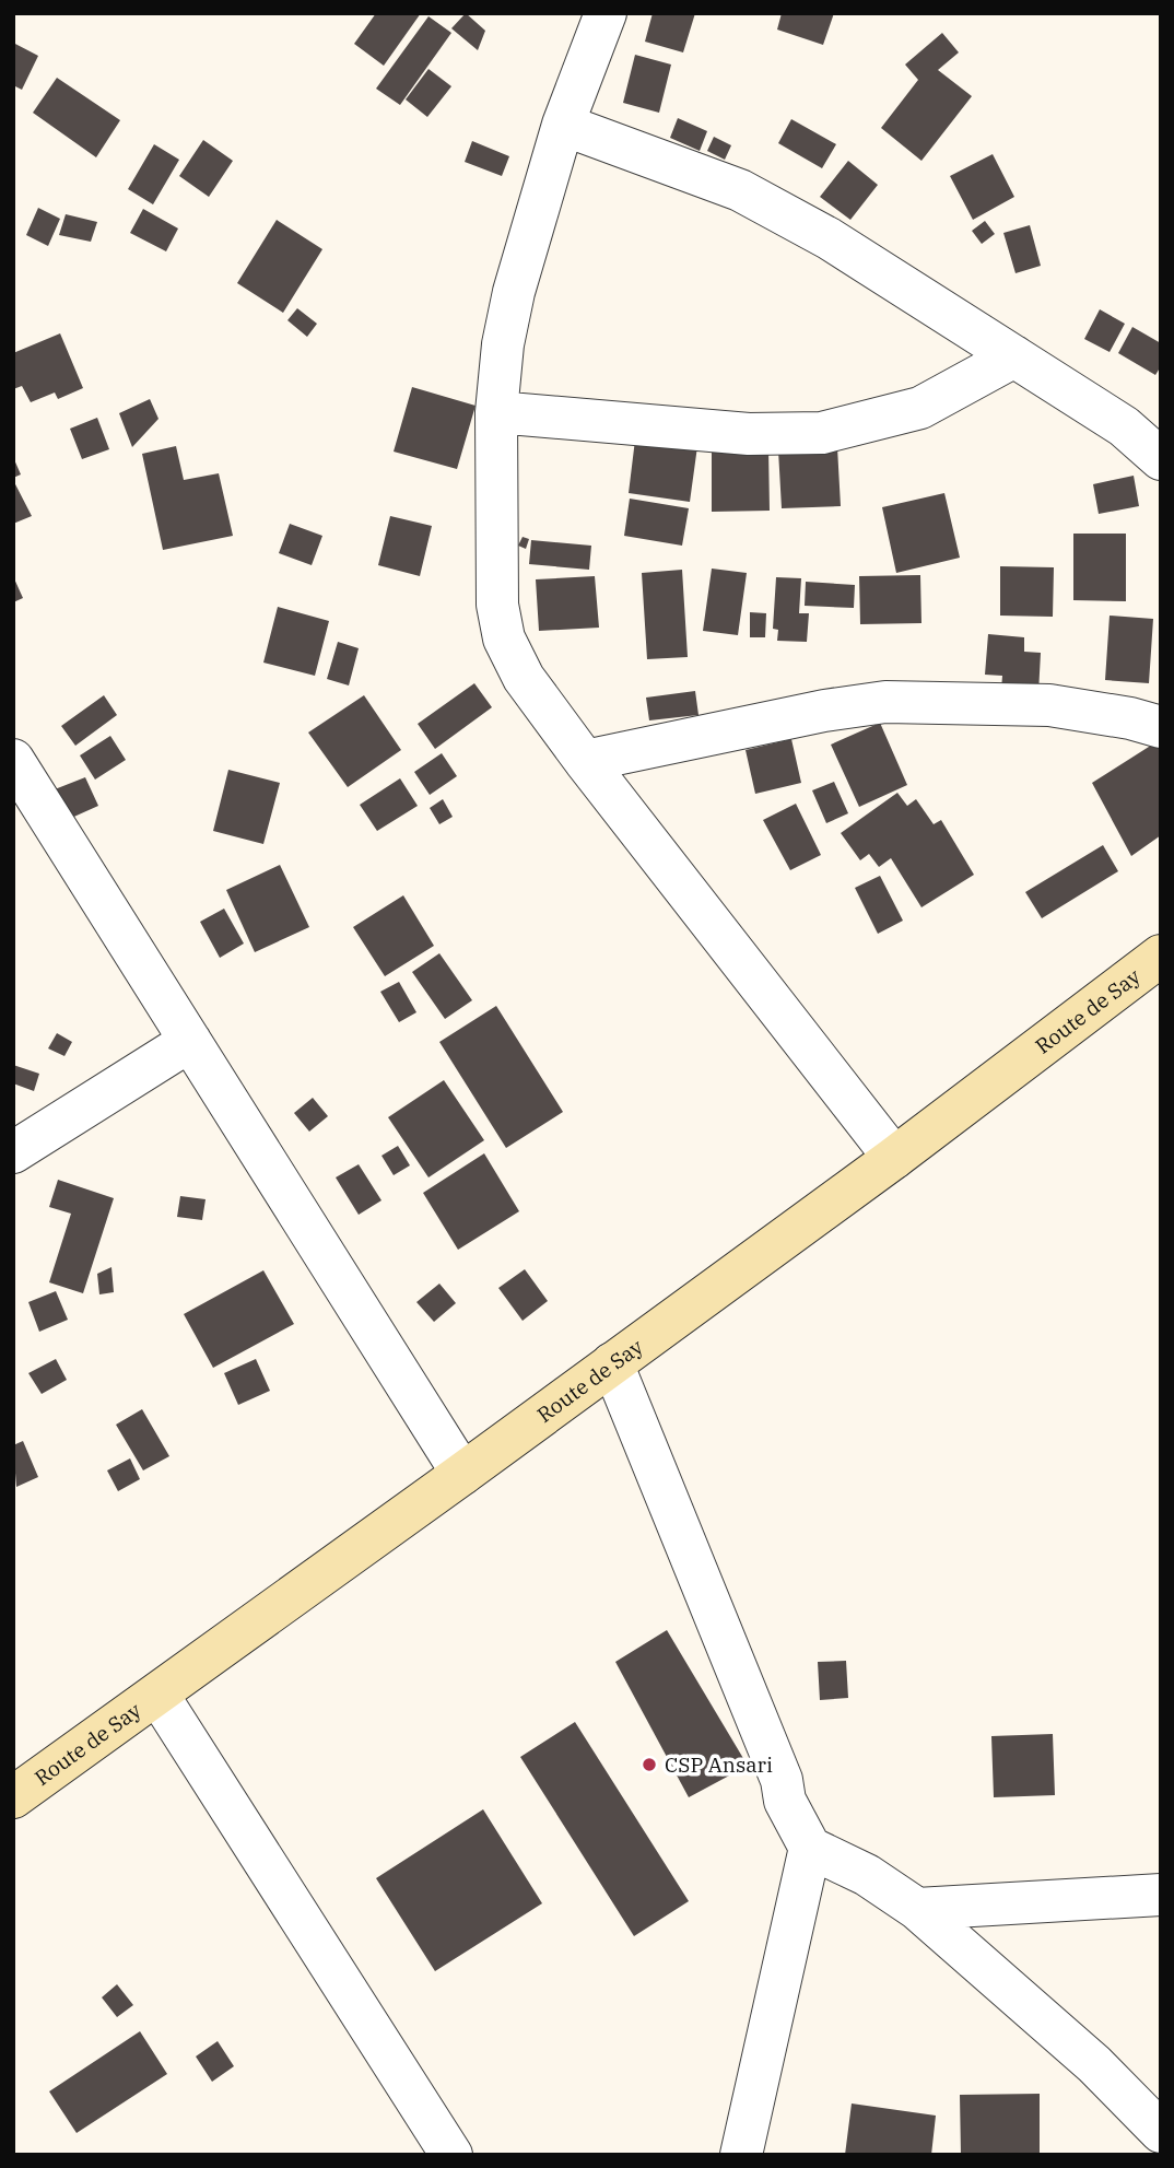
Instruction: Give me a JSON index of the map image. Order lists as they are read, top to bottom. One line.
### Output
{"streets":{"main road":["Route de Say"]},"places":["CSP Ansari"]}
